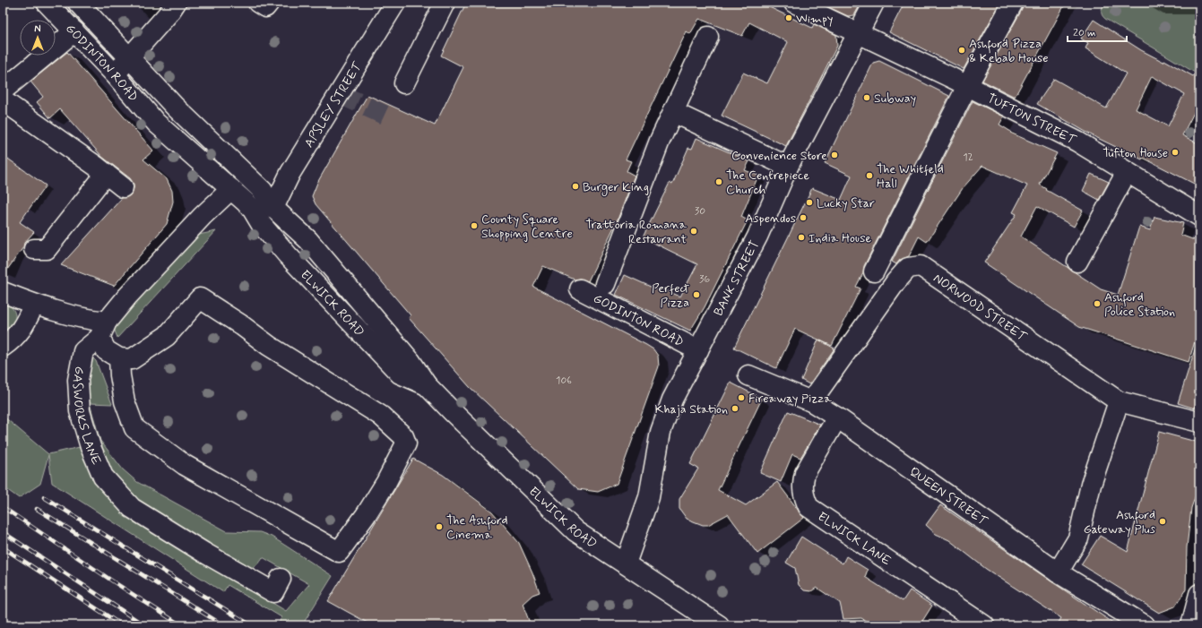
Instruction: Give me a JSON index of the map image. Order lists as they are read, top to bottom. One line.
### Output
{"streets":{"street":["GODINTON ROAD","APSLEY STREET","TUFTON STREET","BANK STREET","ELWICK ROAD","NORWOOD STREET","GASWORKS LANE","QUEEN STREET","ELWICK LANE"]},"crossings":[["GODINTON ROAD","BANK STREET"],["GODINTON ROAD","ELWICK ROAD"],["APSLEY STREET","ELWICK ROAD"],["TUFTON STREET","BANK STREET"],["BANK STREET","ELWICK ROAD"],["ELWICK ROAD","GASWORKS LANE"],["NORWOOD STREET","QUEEN STREET"],["QUEEN STREET","ELWICK LANE"]],"places":["Wimpy","Ashford Pizza & Kebab House","Subway","Tufton House","Convenience Store","The Whitfeld Hall","The Centrepiece Church","Burger King","Lucky Star","Aspendos","County Square Shopping Centre","Trattoria Romana Restaurant","India House","Perfect Pizza","Ashford Police Station","Fireaway Pizza","Khaja Station","Ashford Gateway Plus","The Ashford Cinema"],"house_numbers":["12","30","36","106"],"scale_bar":"20 m","north":"top"}
